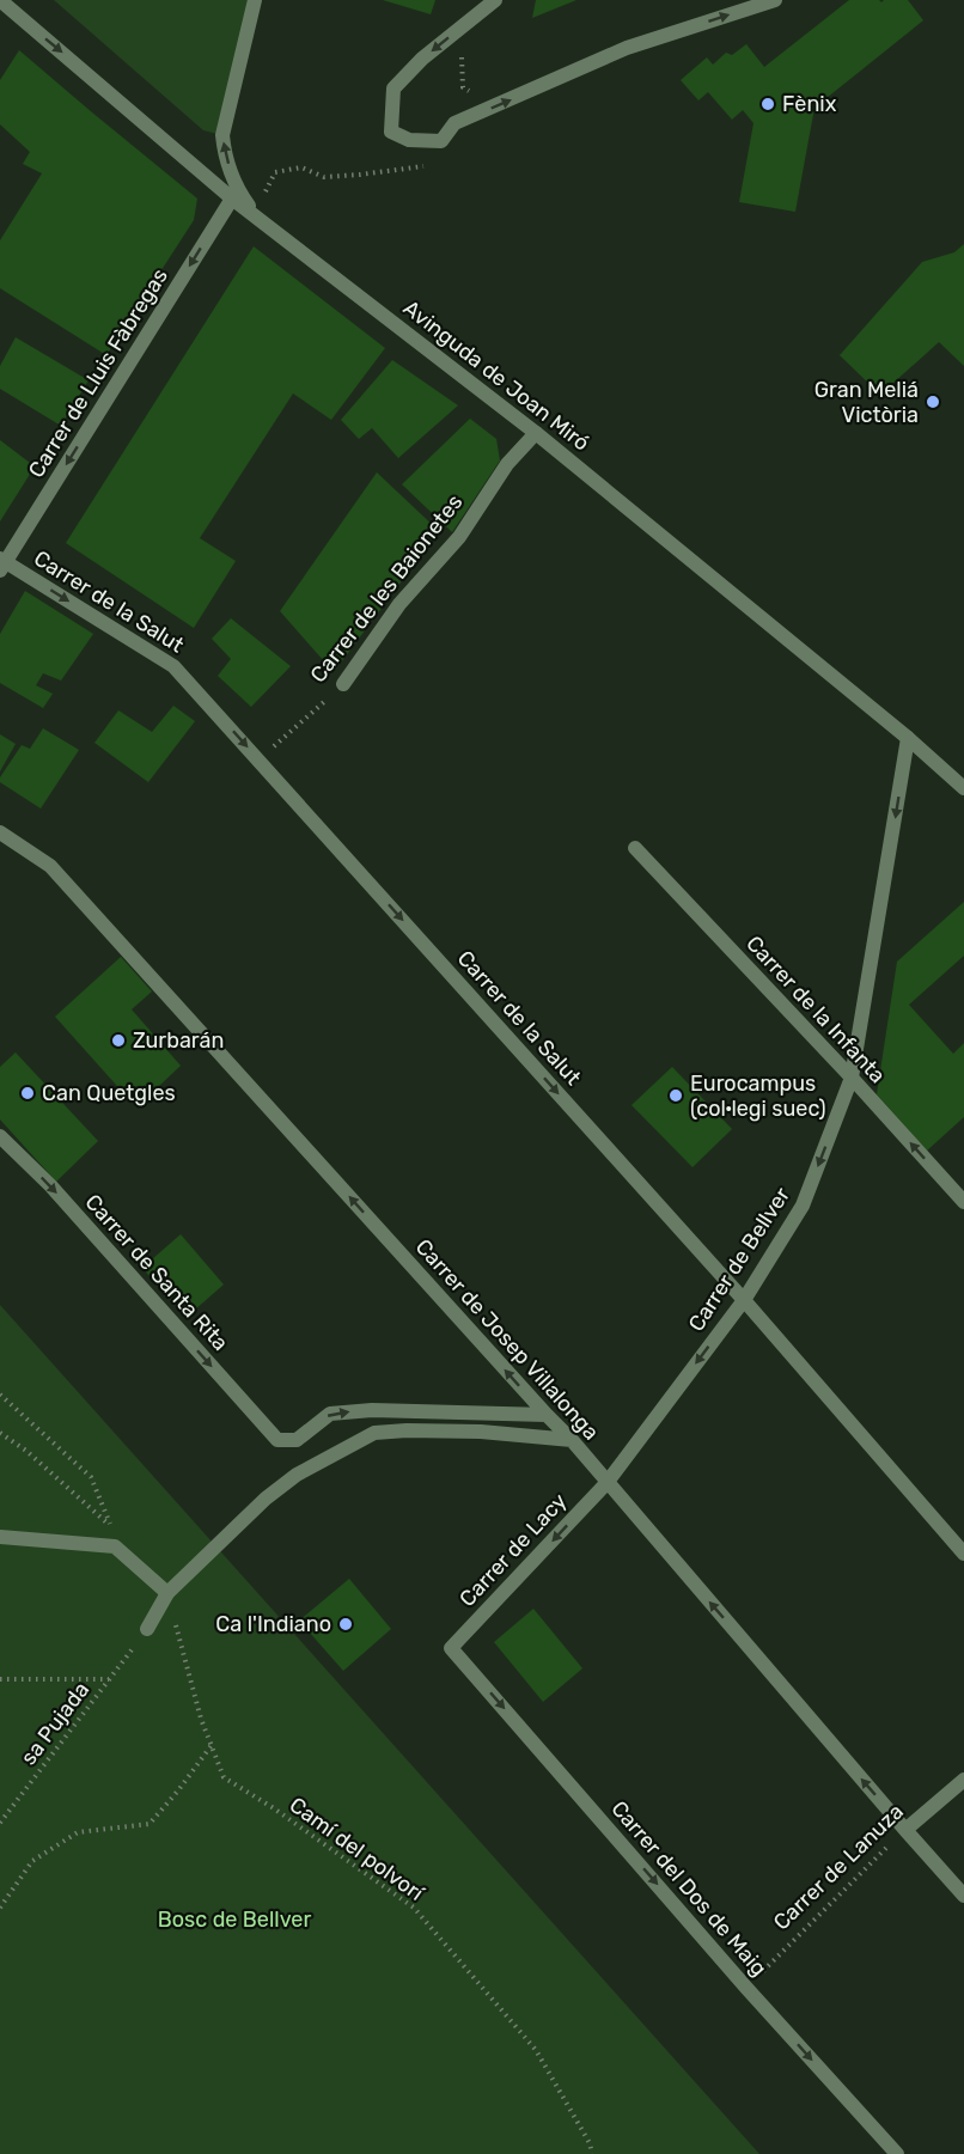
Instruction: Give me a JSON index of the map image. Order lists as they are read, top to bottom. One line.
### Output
{"streets":{"street":["Carrer de Lluis Fàbregas","Avinguda de Joan Miró","Carrer de les Baionetes","Carrer de la Salut","Carrer de la Infanta","Carrer de Bellver","Carrer de Santa Rita","Carrer de Josep Villalonga","Carrer de Lacy","Carrer de Lanuza","Carrer del Dos de Maig"],"path":["sa Pujada","Camí del polvorí"]},"crossings":[["Carrer de Lluis Fàbregas","Avinguda de Joan Miró"],["Carrer de Lluis Fàbregas","Carrer de la Salut"],["Avinguda de Joan Miró","Carrer de les Baionetes"],["Avinguda de Joan Miró","Carrer de Bellver"],["Carrer de les Baionetes","Carrer de la Salut"],["Carrer de la Salut","Carrer de Bellver"],["Carrer de la Infanta","Carrer de Bellver"],["Carrer de Bellver","Carrer de Josep Villalonga"],["Carrer de Bellver","Carrer de Lacy"],["Carrer de Santa Rita","Carrer de Josep Villalonga"],["Carrer de Josep Villalonga","Carrer de Lacy"],["Carrer de Josep Villalonga","Carrer de Lanuza"],["Carrer de Lacy","Carrer del Dos de Maig"],["Carrer de Lanuza","Carrer del Dos de Maig"]],"one_way":["Carrer de Lluis Fàbregas","Carrer de la Salut","Carrer de Bellver","Carrer de Santa Rita","Carrer de Josep Villalonga","Carrer de Lacy","Carrer del Dos de Maig"],"parks":["Bosc de Bellver"],"places":["Fènix","Gran Meliá Victòria","Zurbarán","Can Quetgles","Eurocampus (col·legi suec)","Ca l'Indiano"]}
